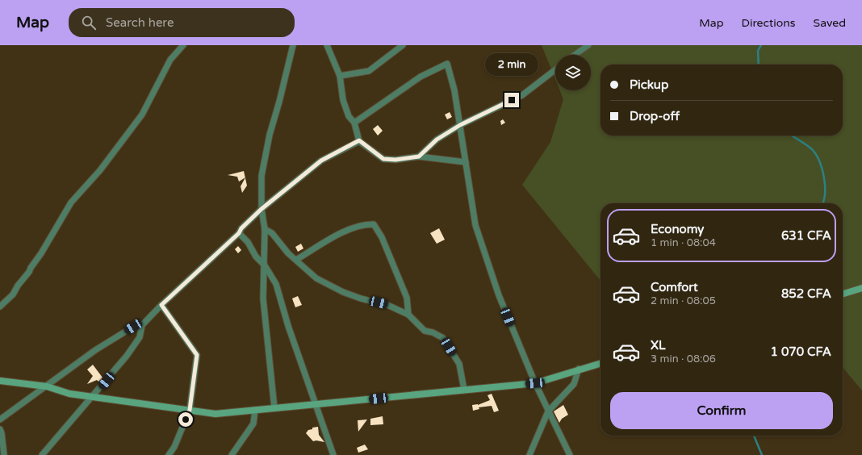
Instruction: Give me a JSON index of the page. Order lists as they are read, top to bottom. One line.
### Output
{"page":{"header":"Map","search":"Search here","nav":["Map","Directions","Saved"],"bubble":"2 min","banner":["Pickup","Drop-off"],"list":[{"name":"Economy","note":"1 min · 08:04","value":"631 CFA"},{"name":"Comfort","note":"2 min · 08:05","value":"852 CFA"},{"name":"XL","note":"3 min · 08:06","value":"1 070 CFA"}],"buttons":"Confirm"}}
